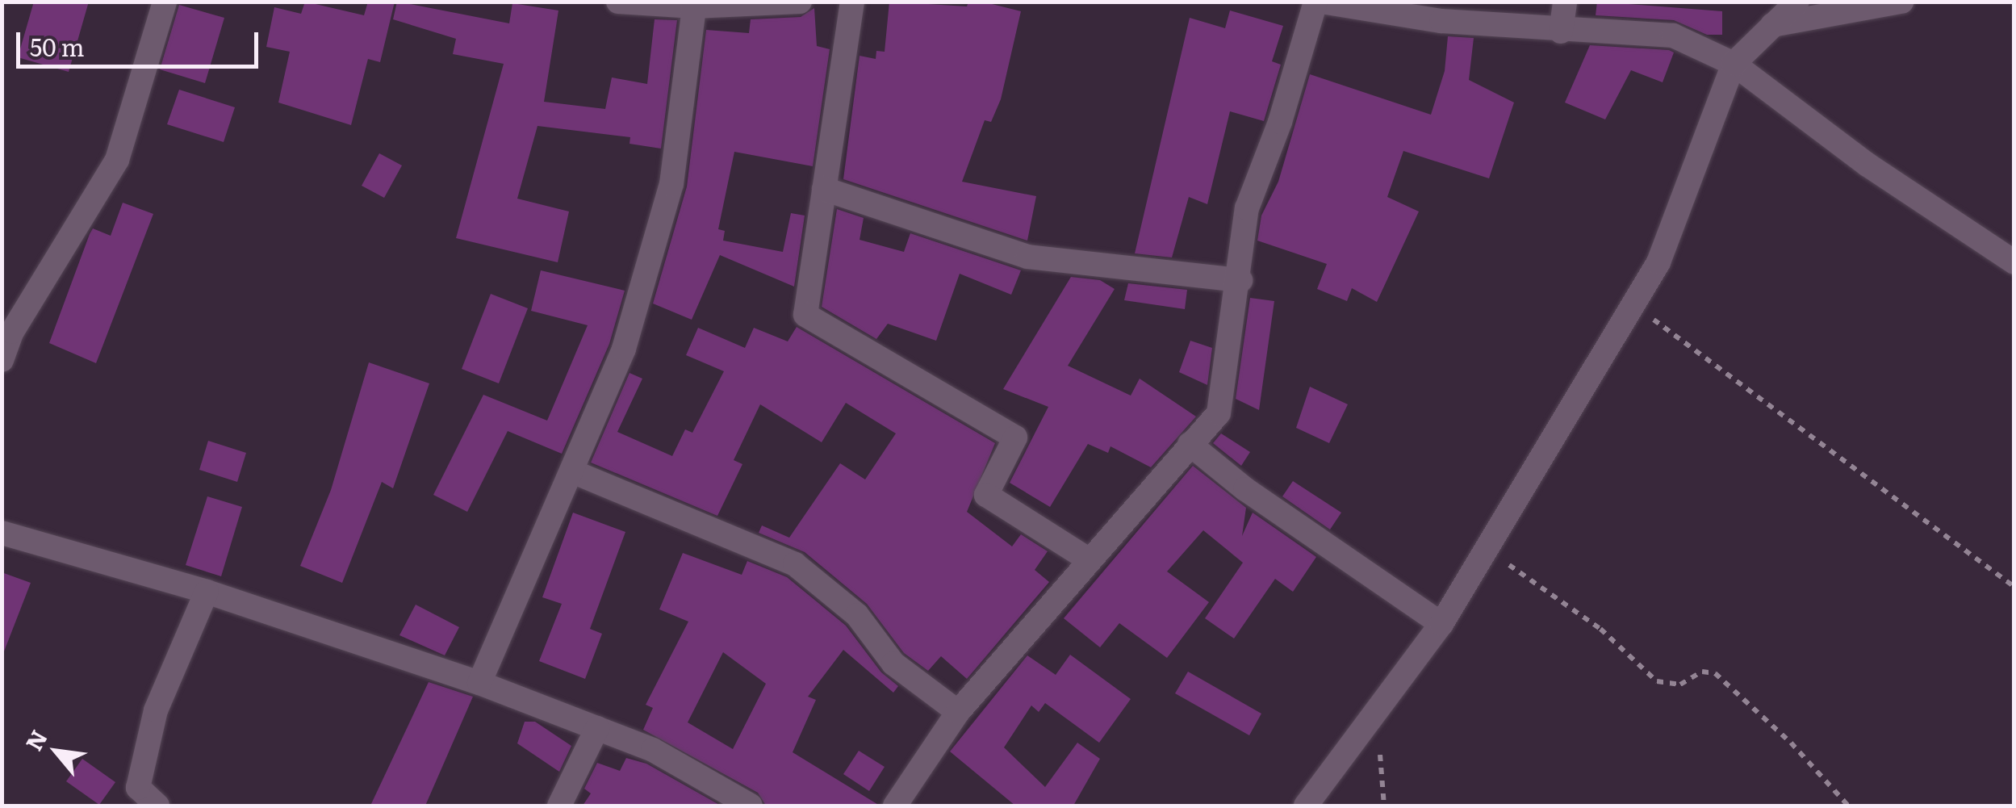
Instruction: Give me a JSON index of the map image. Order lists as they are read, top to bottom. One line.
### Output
{"scale_bar":"50 m","north":"top left"}
